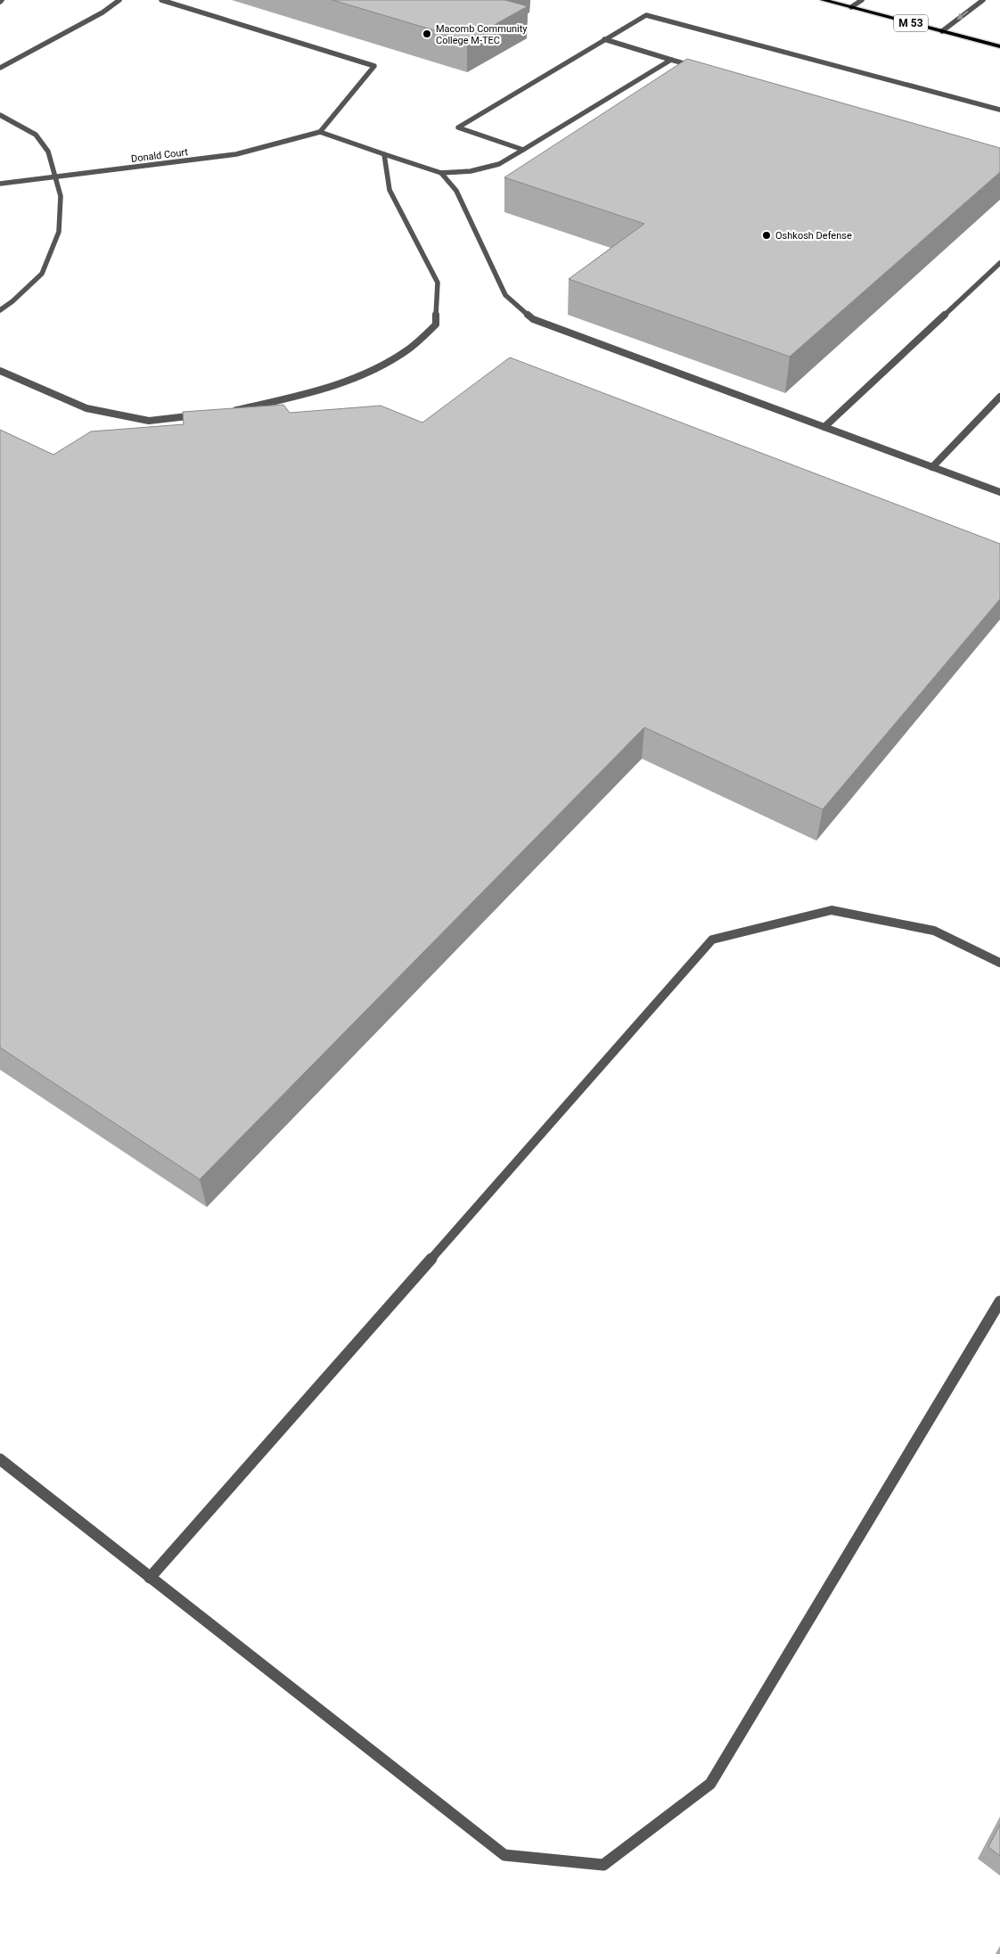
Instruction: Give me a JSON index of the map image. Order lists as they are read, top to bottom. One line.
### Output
{"streets":{"main road":["M 53"],"street":["Donald Court"]},"places":["Macomb Community College M-TEC","Oshkosh Defense"]}
